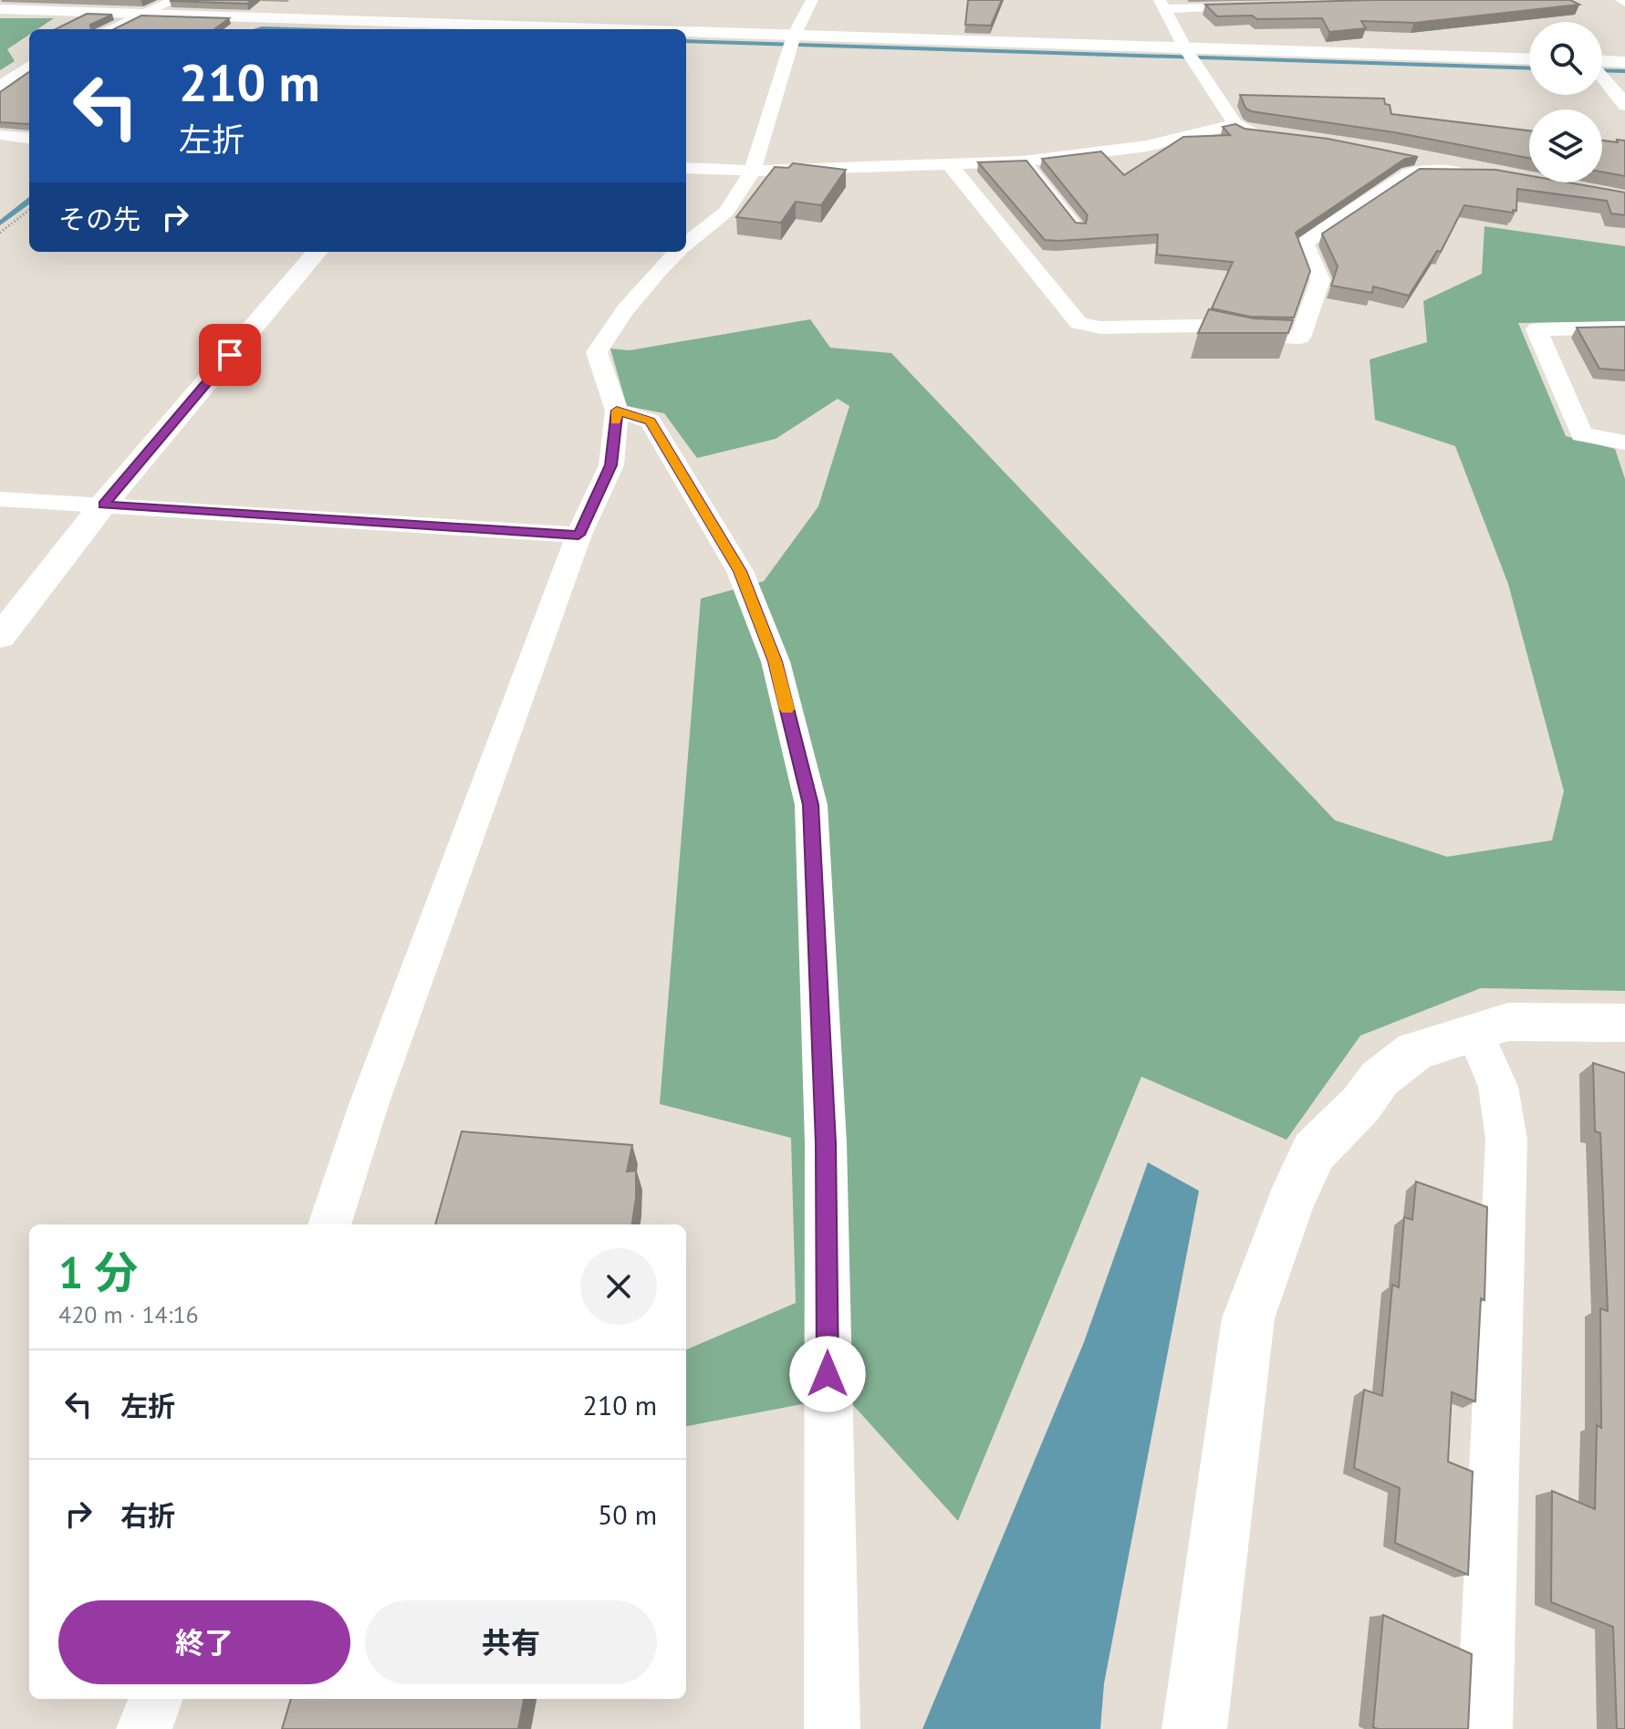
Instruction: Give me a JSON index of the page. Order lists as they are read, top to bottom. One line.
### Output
{"page":{"turn":["210 m","左折"],"then":"その先","heading":["1 分","420 m · 14:16"],"list":[{"name":"左折","value":"210 m"},{"name":"右折","value":"50 m"}],"buttons":["終了","共有"]}}
